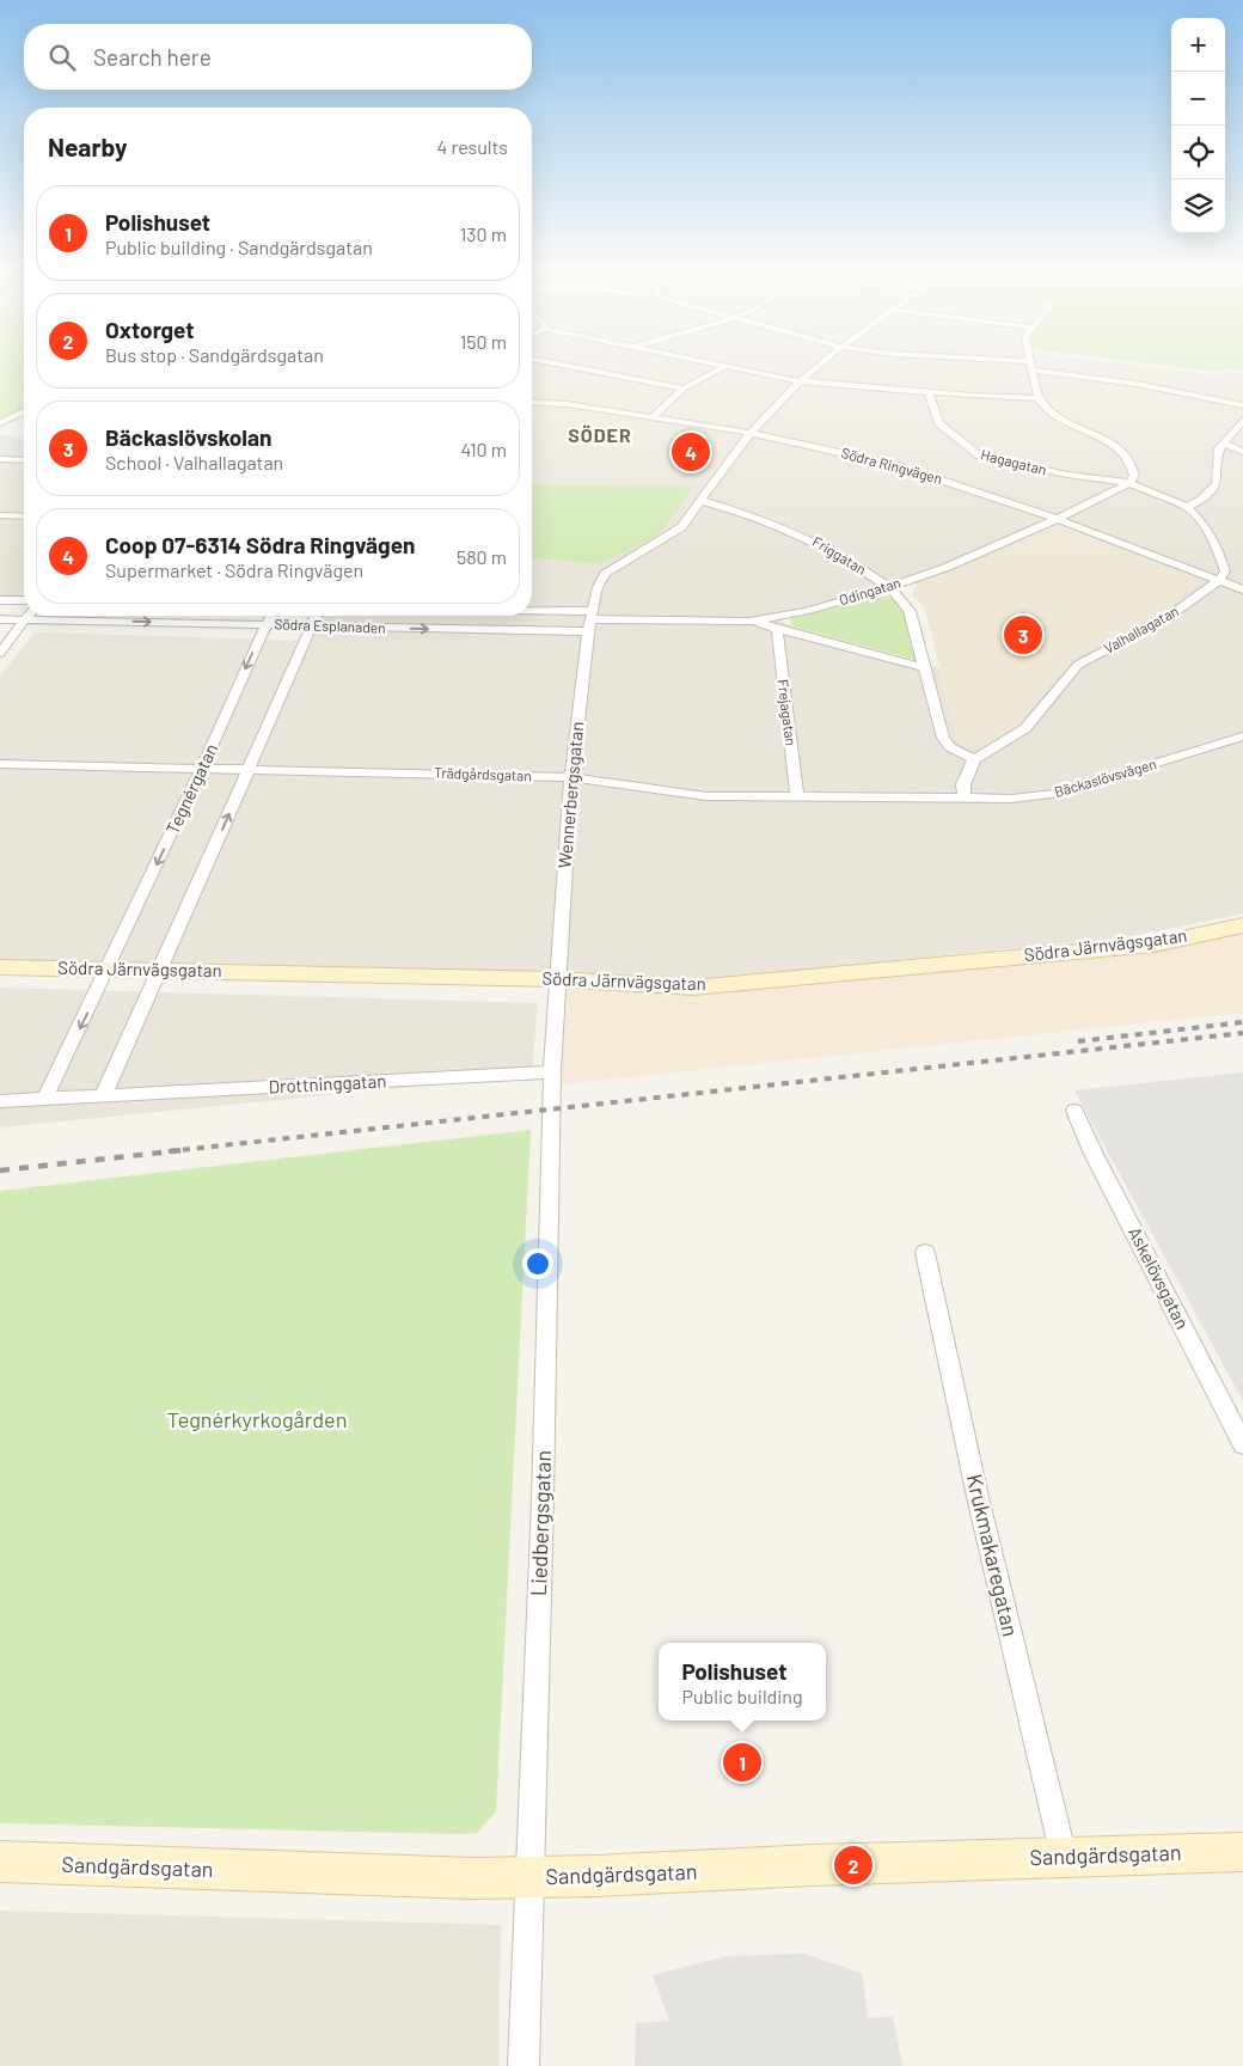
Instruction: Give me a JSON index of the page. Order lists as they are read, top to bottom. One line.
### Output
{"streets":{"street":["Hagagatan","Södra Ringvägen","Friggatan","Odingatan","Södra Esplanaden","Valhallagatan","Frejagatan","Trädgårdsgatan","Bäckaslövsvägen","Tegnérgatan","Wennerbergsgatan","Södra Järnvägsgatan","Drottninggatan","Askelövsgatan","Liedbergsgatan","Krukmakaregatan","Sandgärdsgatan"]},"crossings":[["Hagagatan","Odingatan"],["Södra Ringvägen","Odingatan"],["Södra Ringvägen","Valhallagatan"],["Södra Ringvägen","Wennerbergsgatan"],["Friggatan","Odingatan"],["Friggatan","Valhallagatan"],["Friggatan","Wennerbergsgatan"],["Odingatan","Södra Esplanaden"],["Odingatan","Wennerbergsgatan"],["Södra Esplanaden","Tegnérgatan"],["Södra Esplanaden","Wennerbergsgatan"],["Frejagatan","Trädgårdsgatan"],["Trädgårdsgatan","Bäckaslövsvägen"],["Trädgårdsgatan","Tegnérgatan"],["Trädgårdsgatan","Wennerbergsgatan"],["Tegnérgatan","Södra Järnvägsgatan"],["Wennerbergsgatan","Södra Järnvägsgatan"],["Wennerbergsgatan","Liedbergsgatan"],["Södra Järnvägsgatan","Liedbergsgatan"],["Drottninggatan","Liedbergsgatan"],["Liedbergsgatan","Sandgärdsgatan"],["Krukmakaregatan","Sandgärdsgatan"]],"one_way":["Södra Esplanaden"],"districts":["SÖDER"],"parks":["Tegnérkyrkogården"],"page":{"map_buttons":["+","−"],"search":"Search here","heading":["Nearby","4 results"],"list":[{"mark":"1","name":"Polishuset","note":"Public building · Sandgärdsgatan","value":"130 m"},{"mark":"2","name":"Oxtorget","note":"Bus stop · Sandgärdsgatan","value":"150 m"},{"mark":"3","name":"Bäckaslövskolan","note":"School · Valhallagatan","value":"410 m"},{"mark":"4","name":"Coop 07-6314 Södra Ringvägen","note":"Supermarket · Södra Ringvägen","value":"580 m"}],"pins":["4","3","1","2"],"popup":["Polishuset","Public building"]}}
